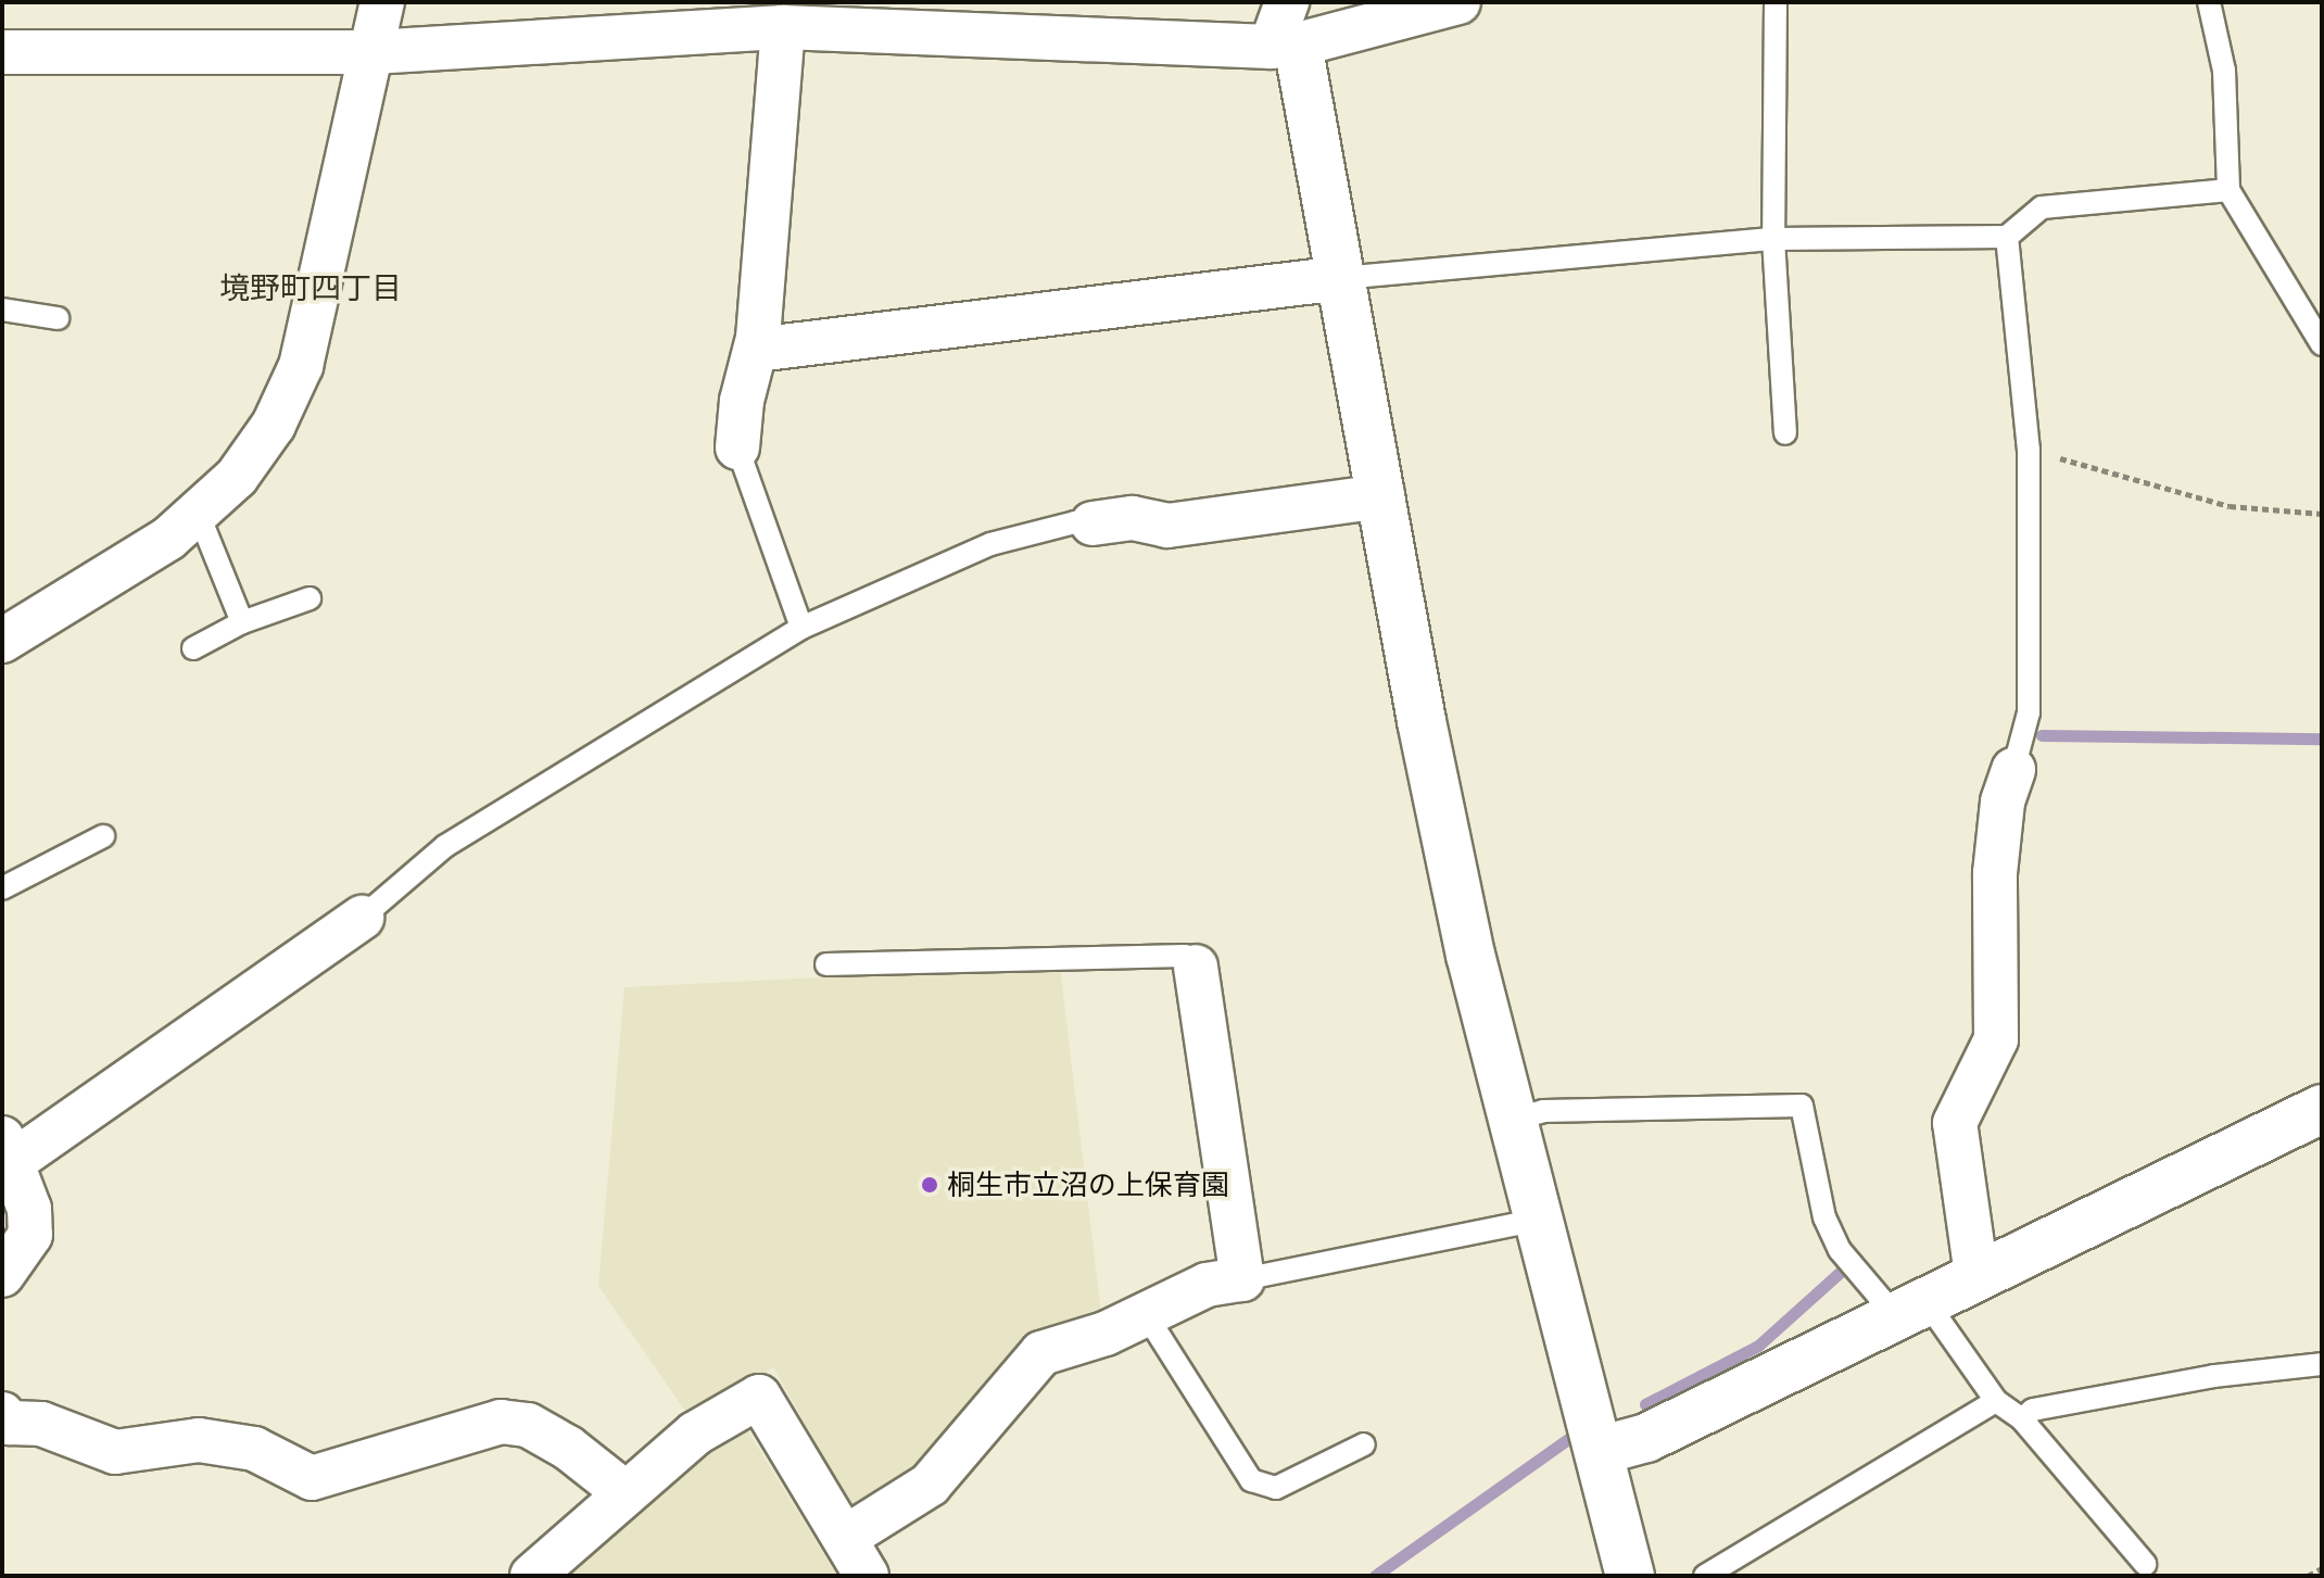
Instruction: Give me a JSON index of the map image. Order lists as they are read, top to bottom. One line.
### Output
{"districts":["境野町四丁目"],"places":["桐生市立沼の上保育園"]}
